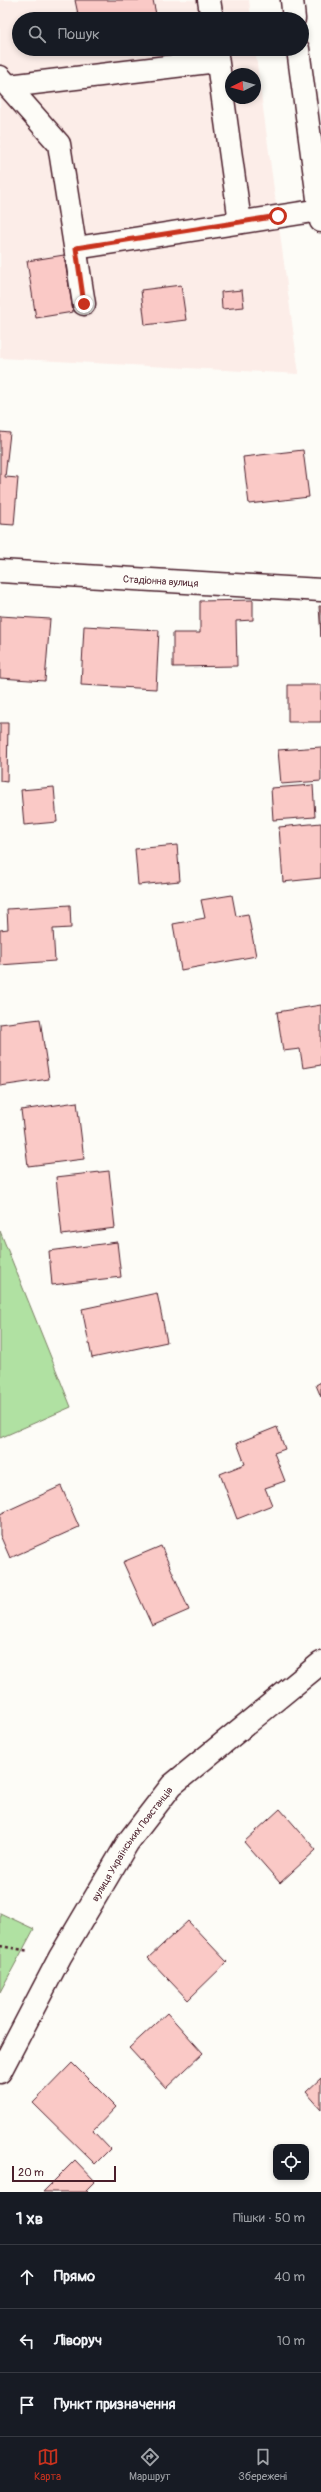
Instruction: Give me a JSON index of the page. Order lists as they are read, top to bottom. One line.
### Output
{"streets":{"street":["Стадіонна вулиця","вулиця Українських Повстанців"]},"scale_bar":"20 m","north":"left","page":{"search":"Пошук","scale":"20 m","heading":["1 хв","Пішки · 50 m"],"list":[["Прямо","40 m"],["Ліворуч","10 m"],"Пункт призначення"],"nav":["Карта","Маршрут","Збережені"]}}
